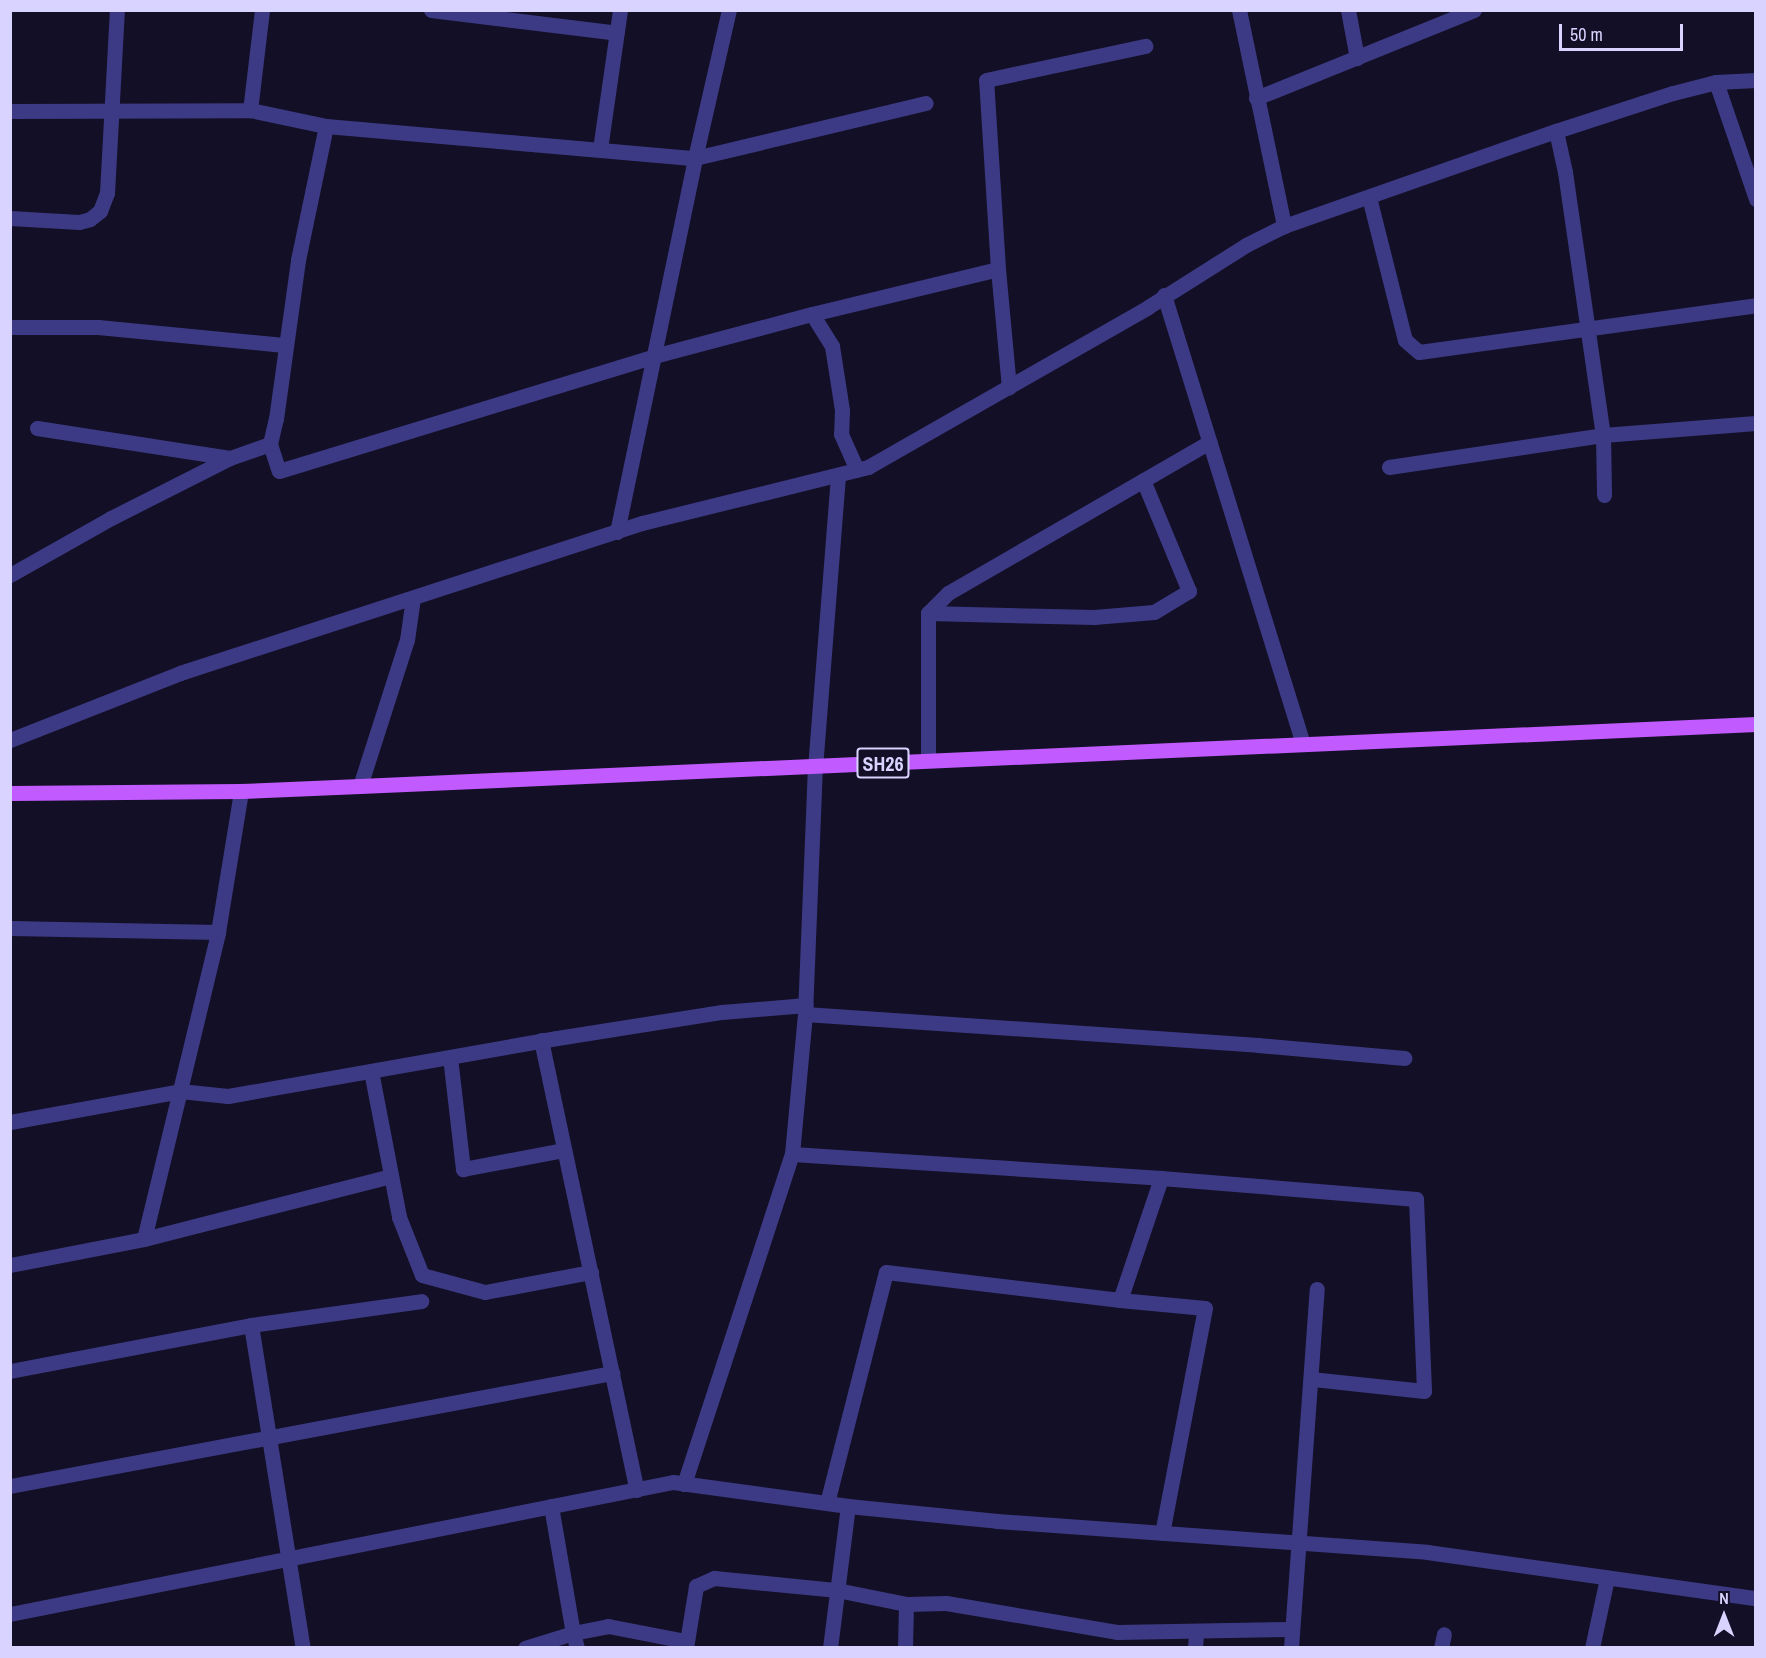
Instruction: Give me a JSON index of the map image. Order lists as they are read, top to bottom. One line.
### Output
{"streets":{"main road":["SH26"]},"scale_bar":"50 m","north":"top"}
